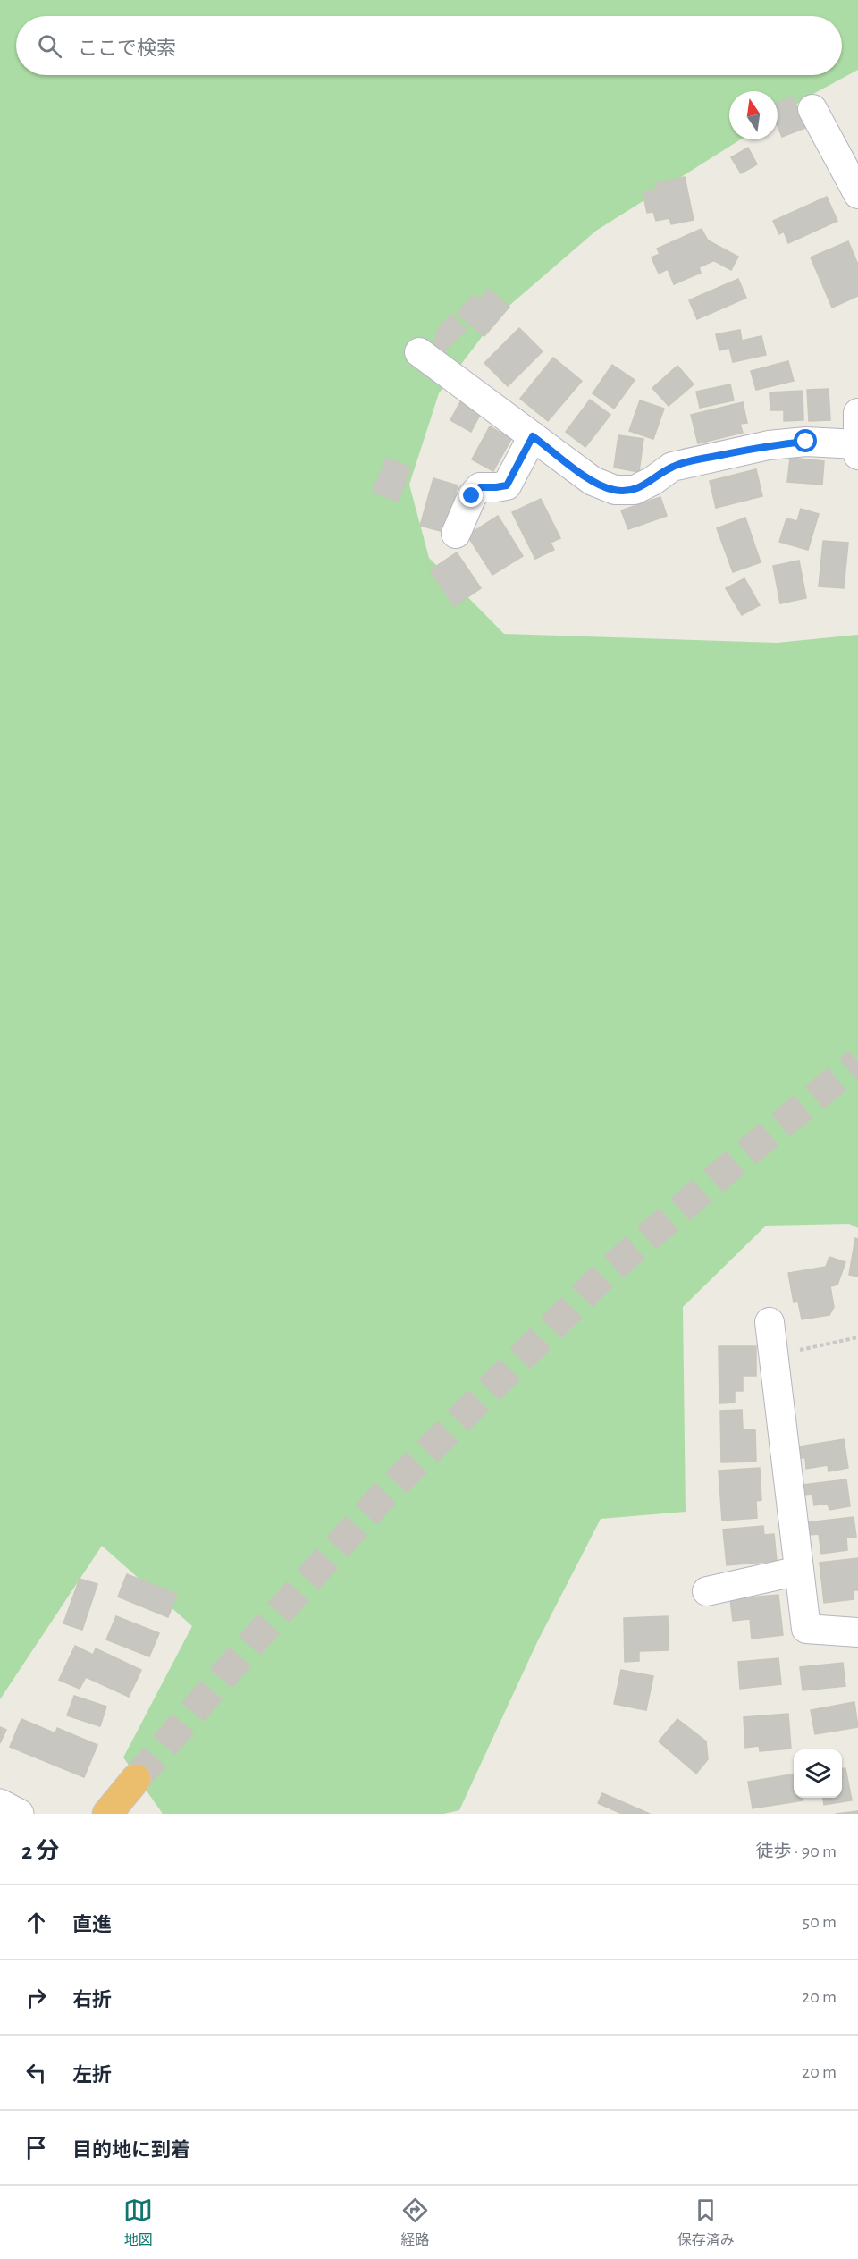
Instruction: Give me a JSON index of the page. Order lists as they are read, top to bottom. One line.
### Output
{"north":"top","page":{"search":"ここで検索","heading":["2 分","徒歩 · 90 m"],"list":[["直進","50 m"],["右折","20 m"],["左折","20 m"],"目的地に到着"],"nav":["地図","経路","保存済み"]}}
